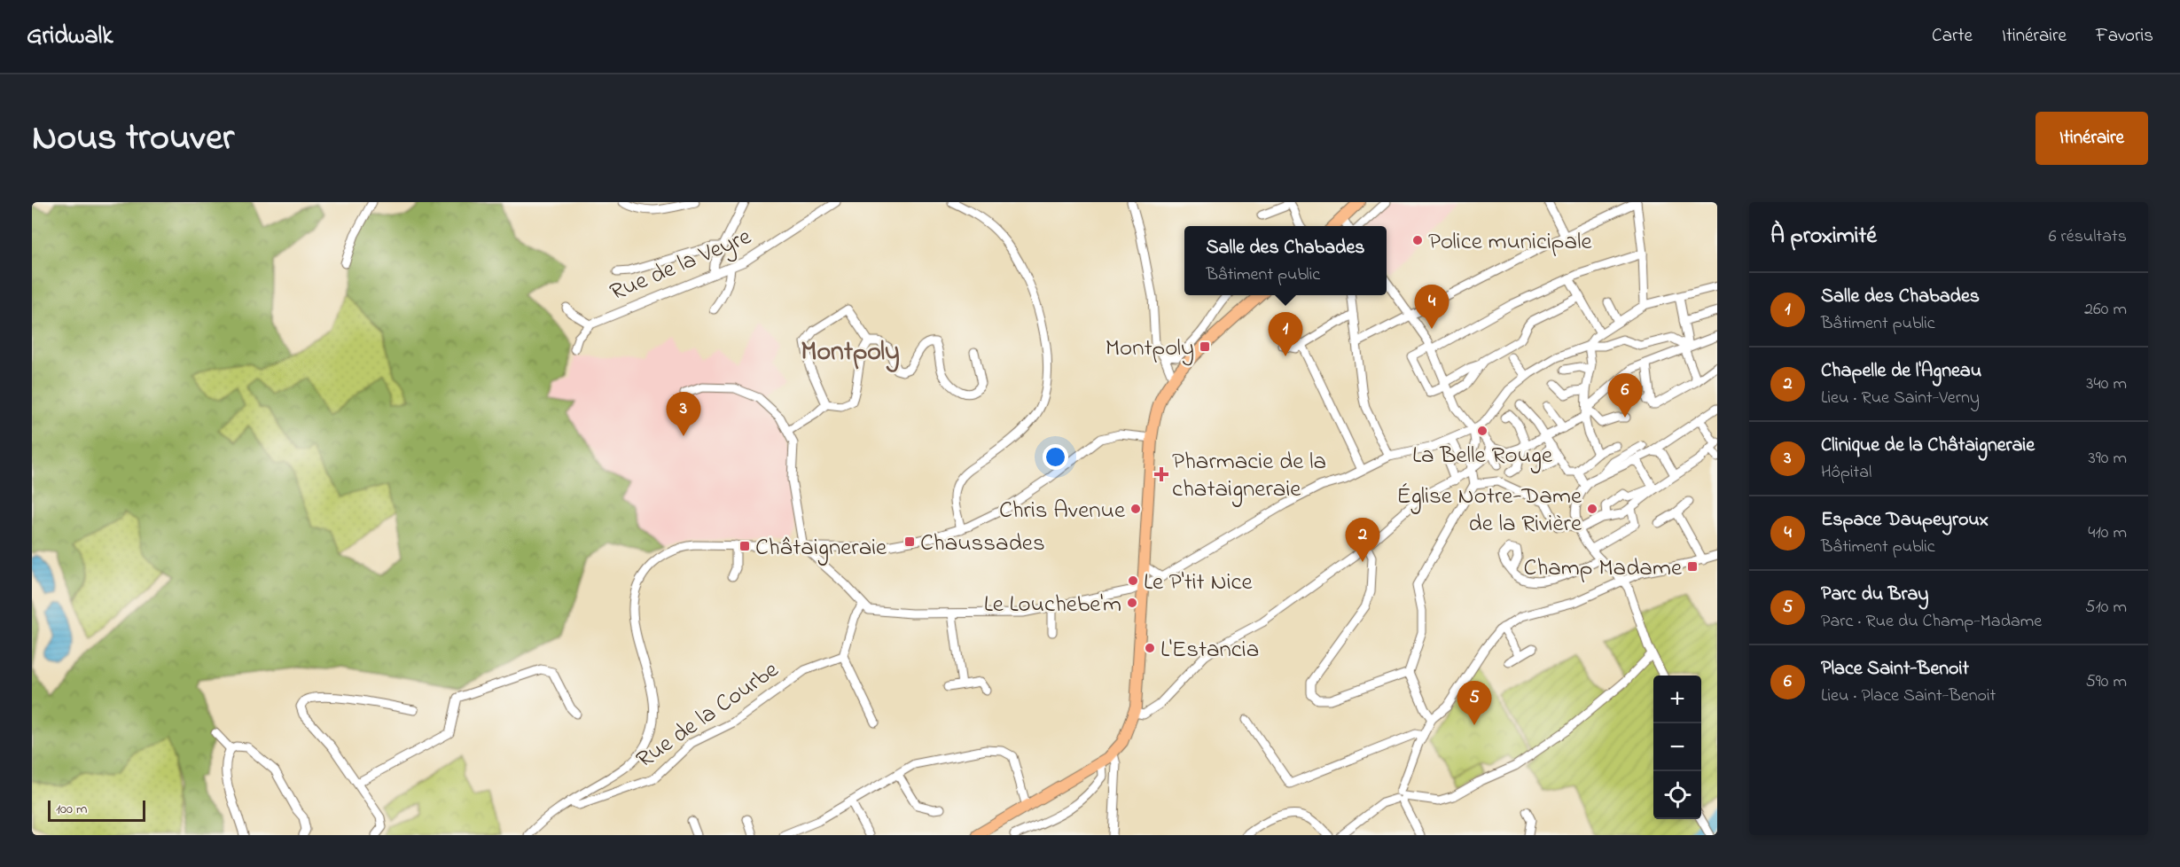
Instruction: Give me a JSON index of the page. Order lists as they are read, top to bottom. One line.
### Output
{"streets":{"street":["Rue de la Veyre","Rue de la Courbe"]},"districts":["Montpoly"],"places":{"other":["Police municipale","La Belle Rouge","Chris Avenue","Église Notre-Dame de la Rivière","Le P'tit Nice","Le Louchebe'm","L'Estancia"],"transit":["Montpoly","Chaussades","Châtaigneraie","Champ Madame"],"health":["Pharmacie de la chataigneraie"]},"scale_bar":"100 m","page":{"header":"Gridwalk","nav":["Carte","Itinéraire","Favoris"],"title":"Nous trouver","buttons":"Itinéraire","heading":["À proximité","6 résultats"],"popup":["Salle des Chabades","Bâtiment public"],"list":[{"mark":"1","name":"Salle des Chabades","note":"Bâtiment public","value":"260 m"},{"mark":"2","name":"Chapelle de l'Agneau","note":"Lieu · Rue Saint-Verny","value":"340 m"},{"mark":"3","name":"Clinique de la Châtaigneraie","note":"Hôpital","value":"390 m"},{"mark":"4","name":"Espace Daupeyroux","note":"Bâtiment public","value":"410 m"},{"mark":"5","name":"Parc du Bray","note":"Parc · Rue du Champ-Madame","value":"510 m"},{"mark":"6","name":"Place Saint-Benoit","note":"Lieu · Place Saint-Benoit","value":"590 m"}],"pins":["4","1","6","3","2","5"],"map_buttons":["+","−"],"scale":"100 m"}}
